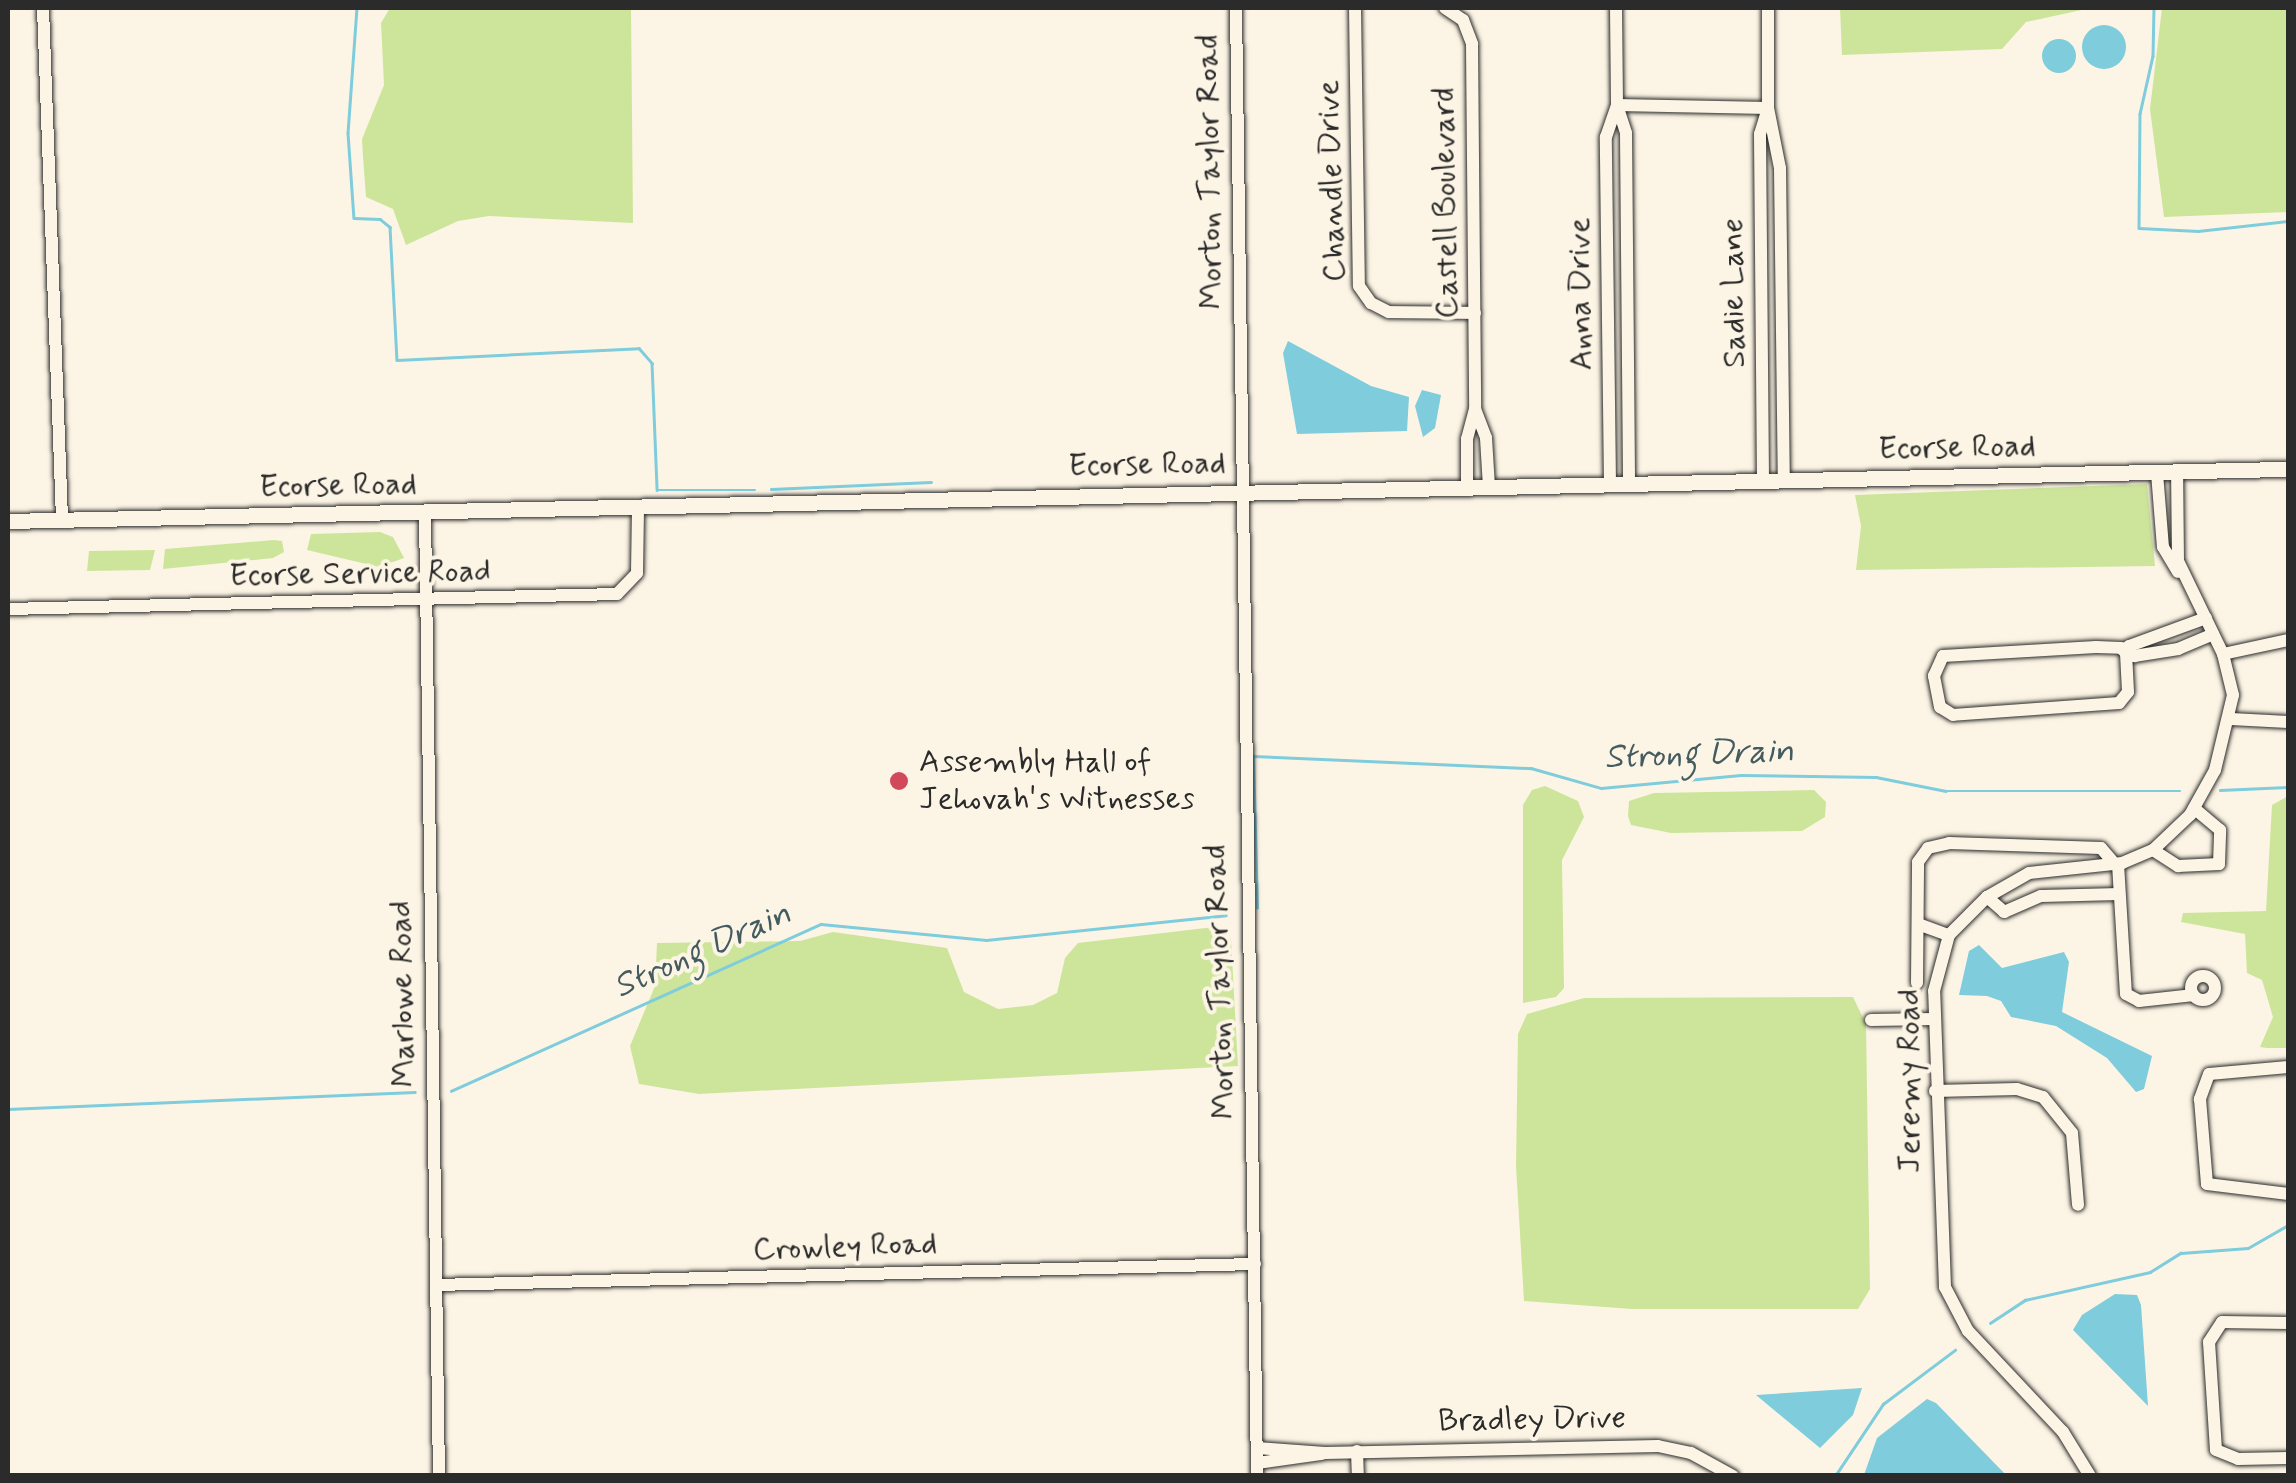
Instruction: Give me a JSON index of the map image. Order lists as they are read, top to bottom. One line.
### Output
{"streets":{"main road":["Ecorse Road"],"street":["Morton Taylor Road","Chandle Drive","Castell Boulevard","Sadie Lane","Anna Drive","Ecorse Service Road","Marlowe Road","Jeremy Road","Crowley Road","Bradley Drive"]},"crossings":[["Morton Taylor Road","Ecorse Road"],["Morton Taylor Road","Crowley Road"],["Morton Taylor Road","Bradley Drive"],["Chandle Drive","Castell Boulevard"],["Castell Boulevard","Ecorse Road"],["Sadie Lane","Ecorse Road"],["Anna Drive","Ecorse Road"],["Ecorse Road","Ecorse Service Road"],["Ecorse Road","Marlowe Road"],["Ecorse Road","Jeremy Road"],["Ecorse Service Road","Marlowe Road"],["Marlowe Road","Crowley Road"]],"water":["Strong Drain"],"places":["Assembly Hall of Jehovah's Witnesses"]}
